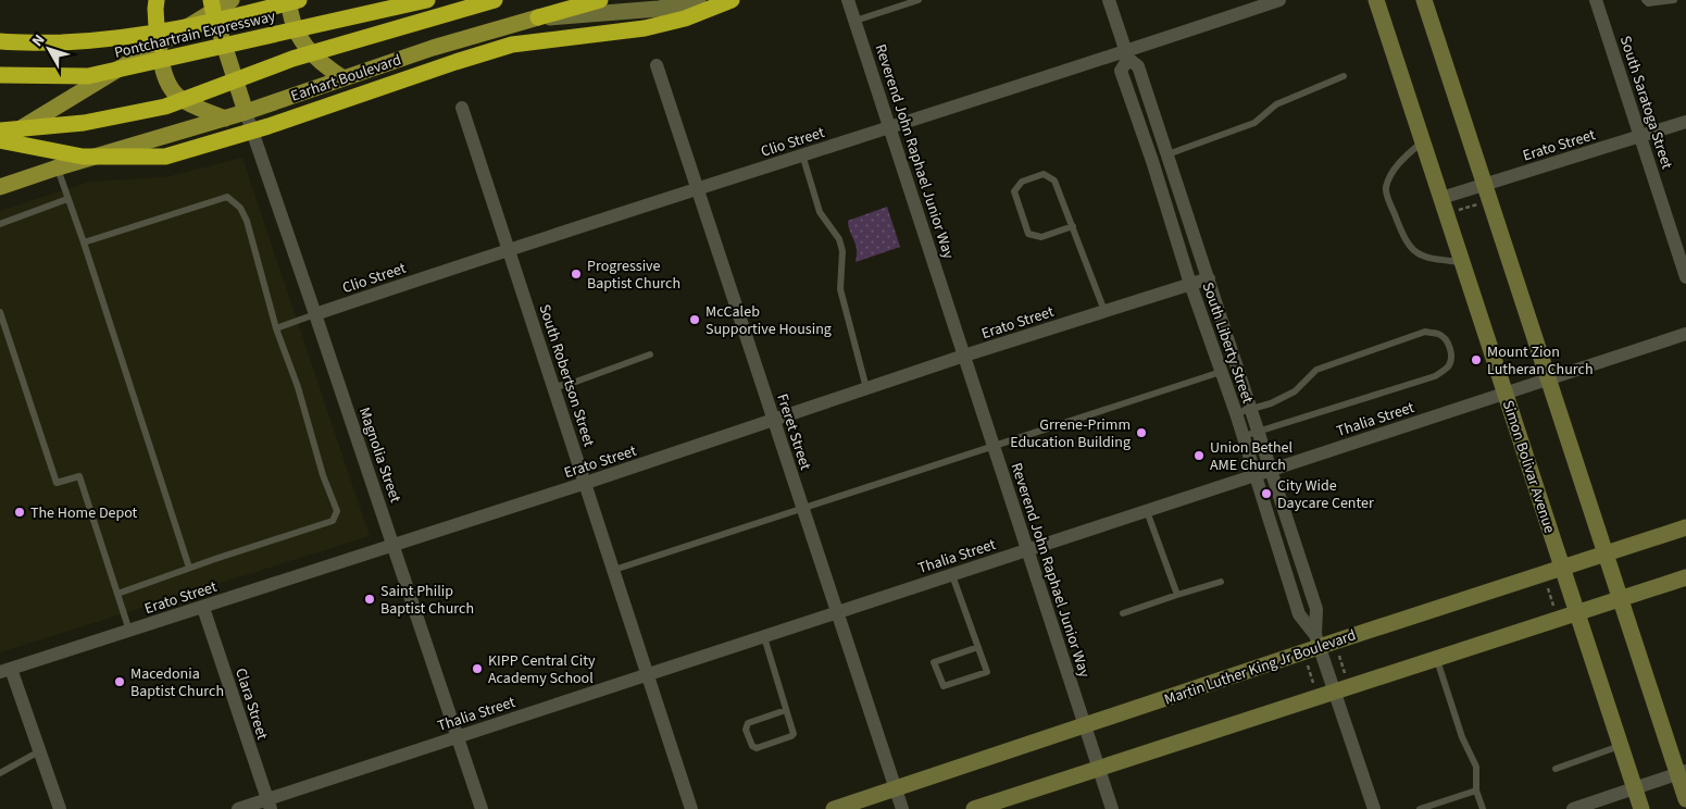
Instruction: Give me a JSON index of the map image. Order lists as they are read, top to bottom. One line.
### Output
{"streets":{"highway":["Pontchartrain Expressway"],"main road":["Earhart Boulevard"],"street":["South Saratoga Street","Clio Street","Erato Street","Reverend John Raphael Junior Way","South Liberty Street","South Robertson Street","Thalia Street","Freret Street","Magnolia Street","Simon Bolivar Avenue","Martin Luther King Jr Boulevard","Clara Street"]},"crossings":[["Earhart Boulevard","Magnolia Street"],["South Saratoga Street","Erato Street"],["Clio Street","Reverend John Raphael Junior Way"],["Clio Street","South Liberty Street"],["Clio Street","South Robertson Street"],["Clio Street","Freret Street"],["Clio Street","Magnolia Street"],["Erato Street","Reverend John Raphael Junior Way"],["Erato Street","South Liberty Street"],["Erato Street","South Robertson Street"],["Erato Street","Freret Street"],["Erato Street","Magnolia Street"],["Erato Street","Simon Bolivar Avenue"],["Erato Street","Clara Street"],["Reverend John Raphael Junior Way","Thalia Street"],["Reverend John Raphael Junior Way","Martin Luther King Jr Boulevard"],["South Liberty Street","Thalia Street"],["South Liberty Street","Martin Luther King Jr Boulevard"],["South Robertson Street","Thalia Street"],["Thalia Street","Freret Street"],["Thalia Street","Magnolia Street"],["Thalia Street","Simon Bolivar Avenue"],["Thalia Street","Clara Street"],["Freret Street","Martin Luther King Jr Boulevard"],["Simon Bolivar Avenue","Martin Luther King Jr Boulevard"]],"places":["Progressive Baptist Church","McCaleb Supportive Housing","Mount Zion Lutheran Church","Grrene-Primm Education Building","Union Bethel AME Church","City Wide Daycare Center","The Home Depot","Saint Philip Baptist Church","KIPP Central City Academy School","Macedonia Baptist Church"],"north":"top left"}
